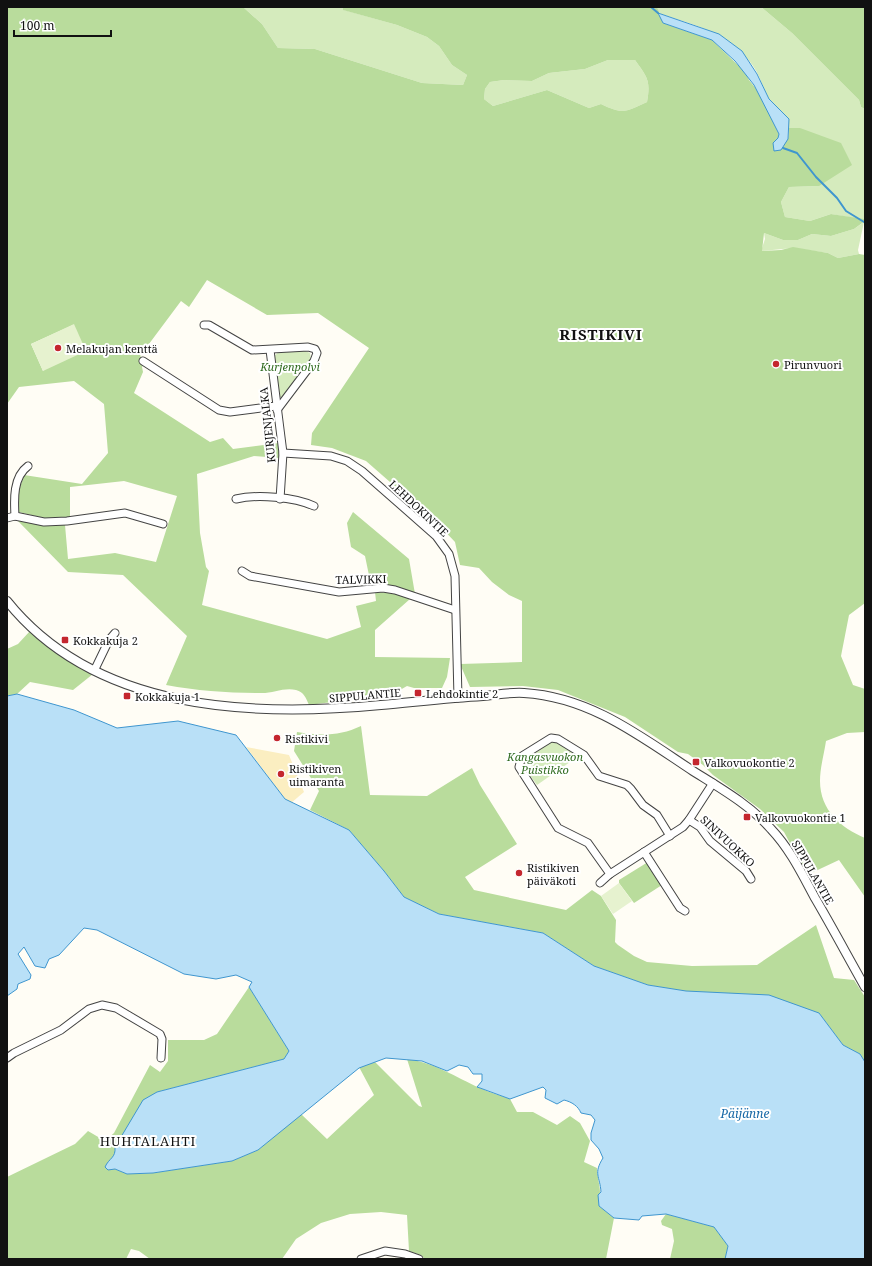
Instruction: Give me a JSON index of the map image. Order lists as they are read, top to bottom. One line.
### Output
{"streets":{"street":["KURJENJALKA","LEHDOKINTIE","TALVIKKI","SIPPULANTIE","SINIVUOKKO"]},"crossings":[["KURJENJALKA","LEHDOKINTIE"],["LEHDOKINTIE","TALVIKKI"],["LEHDOKINTIE","SIPPULANTIE"]],"districts":["RISTIKIVI","HUHTALAHTI"],"water":["Päijänne"],"parks":["Kurjenpolvi","Kangasvuokon Puistikko"],"places":{"other":["Melakujan kenttä","Pirunvuori","Ristikivi","Ristikiven uimaranta","Ristikiven päiväkoti"],"transit":["Kokkakuja 2","Lehdokintie 2","Kokkakuja 1","Valkovuokontie 2","Valkovuokontie 1"]},"scale_bar":"100 m"}
